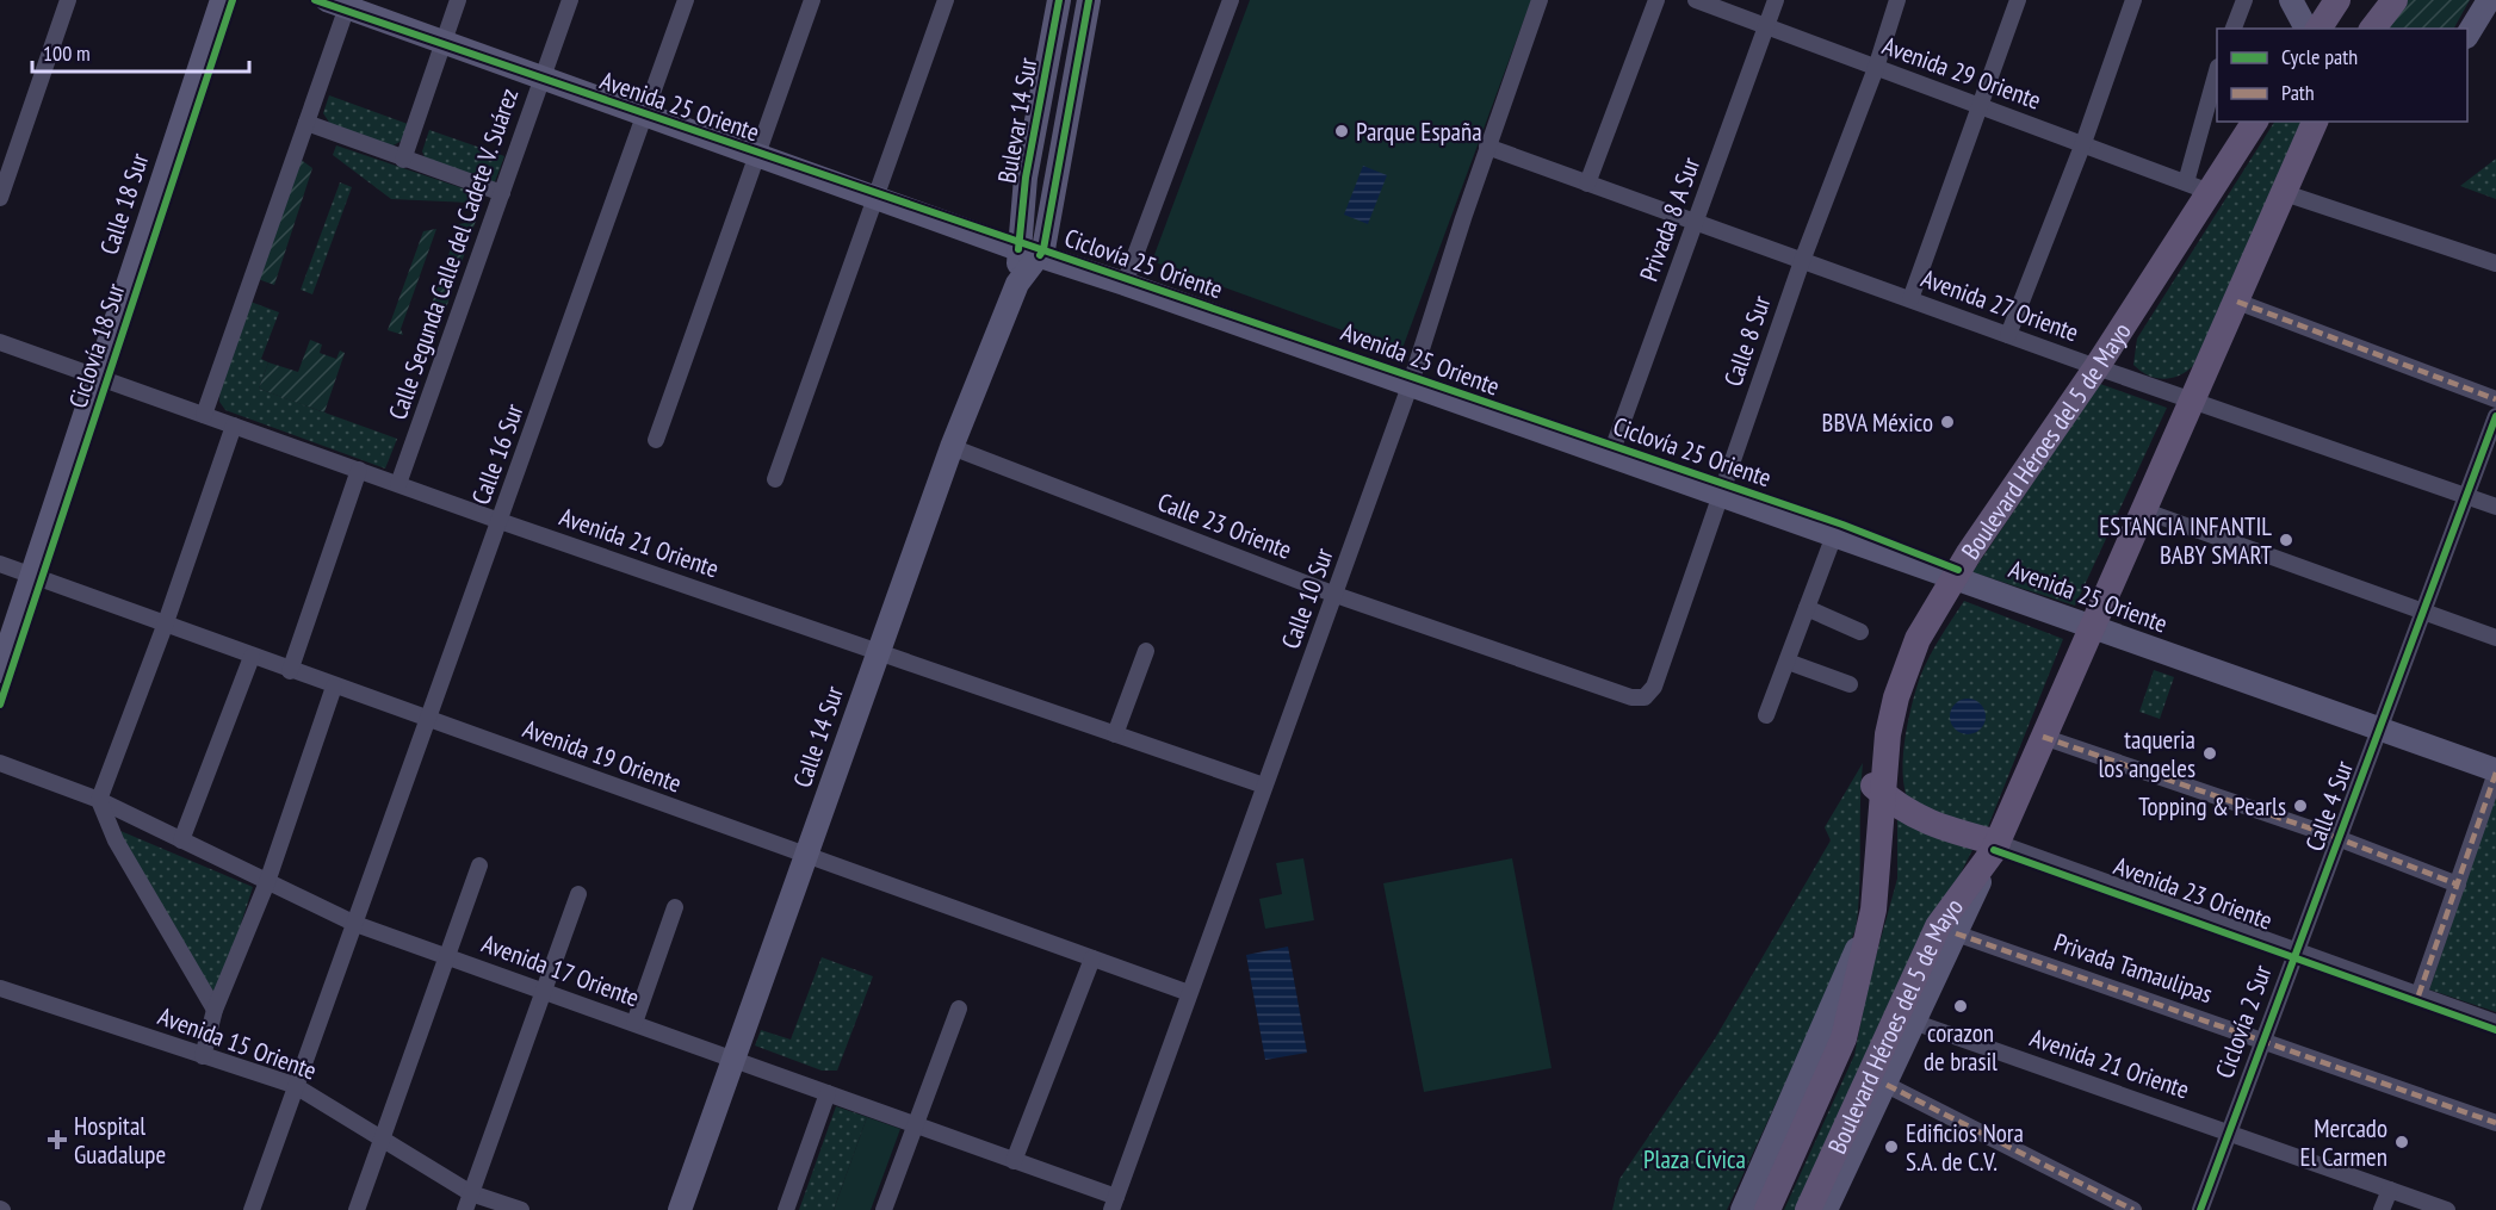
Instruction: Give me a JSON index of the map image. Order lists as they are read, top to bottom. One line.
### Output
{"streets":{"main road":["Avenida 25 Oriente","Bulevar 14 Sur","Calle 18 Sur","Boulevard Héroes del 5 de Mayo","Calle 14 Sur"],"street":["Avenida 29 Oriente","Privada 8 A Sur","Calle Segunda Calle del Cadete V. Suárez","Avenida 27 Oriente","Calle 8 Sur","Calle 16 Sur","Calle 23 Oriente","Avenida 21 Oriente","Calle 10 Sur","Avenida 19 Oriente","Calle 4 Sur","Avenida 23 Oriente","Privada Tamaulipas","Avenida 17 Oriente","Avenida 15 Oriente"],"cycle path":["Ciclovía 25 Oriente","Ciclovía 18 Sur","Ciclovía 2 Sur"]},"crossings":[["Avenida 29 Oriente","Privada 8 A Sur"],["Avenida 29 Oriente","Calle 8 Sur"],["Avenida 29 Oriente","Boulevard Héroes del 5 de Mayo"],["Avenida 25 Oriente","Bulevar 14 Sur"],["Avenida 25 Oriente","Privada 8 A Sur"],["Avenida 25 Oriente","Calle Segunda Calle del Cadete V. Suárez"],["Avenida 25 Oriente","Calle 8 Sur"],["Avenida 25 Oriente","Boulevard Héroes del 5 de Mayo"],["Avenida 25 Oriente","Calle 16 Sur"],["Avenida 25 Oriente","Calle 10 Sur"],["Avenida 25 Oriente","Calle 14 Sur"],["Avenida 25 Oriente","Calle 4 Sur"],["Bulevar 14 Sur","Calle 14 Sur"],["Calle 18 Sur","Avenida 21 Oriente"],["Calle 18 Sur","Avenida 19 Oriente"],["Privada 8 A Sur","Avenida 27 Oriente"],["Calle Segunda Calle del Cadete V. Suárez","Avenida 21 Oriente"],["Avenida 27 Oriente","Calle 8 Sur"],["Avenida 27 Oriente","Boulevard Héroes del 5 de Mayo"],["Avenida 27 Oriente","Calle 10 Sur"],["Avenida 27 Oriente","Calle 4 Sur"],["Calle 8 Sur","Calle 23 Oriente"],["Boulevard Héroes del 5 de Mayo","Avenida 21 Oriente"],["Boulevard Héroes del 5 de Mayo","Avenida 23 Oriente"],["Boulevard Héroes del 5 de Mayo","Privada Tamaulipas"],["Calle 16 Sur","Avenida 21 Oriente"],["Calle 16 Sur","Avenida 19 Oriente"],["Calle 16 Sur","Avenida 17 Oriente"],["Calle 16 Sur","Avenida 15 Oriente"],["Calle 23 Oriente","Calle 10 Sur"],["Calle 23 Oriente","Calle 14 Sur"],["Avenida 21 Oriente","Calle 10 Sur"],["Avenida 21 Oriente","Calle 14 Sur"],["Avenida 21 Oriente","Calle 4 Sur"],["Calle 10 Sur","Avenida 19 Oriente"],["Calle 10 Sur","Avenida 17 Oriente"],["Calle 14 Sur","Avenida 19 Oriente"],["Calle 14 Sur","Avenida 17 Oriente"],["Calle 4 Sur","Avenida 23 Oriente"],["Calle 4 Sur","Privada Tamaulipas"]],"parks":["Plaza Cívica"],"places":{"other":["Parque España","BBVA México","ESTANCIA INFANTIL BABY SMART","taqueria los angeles","Topping & Pearls","corazon de brasil","Mercado El Carmen","Edificios Nora S.A. de C.V."],"health":["Hospital Guadalupe"]},"legend":["Cycle path","Path"],"scale_bar":"100 m"}
